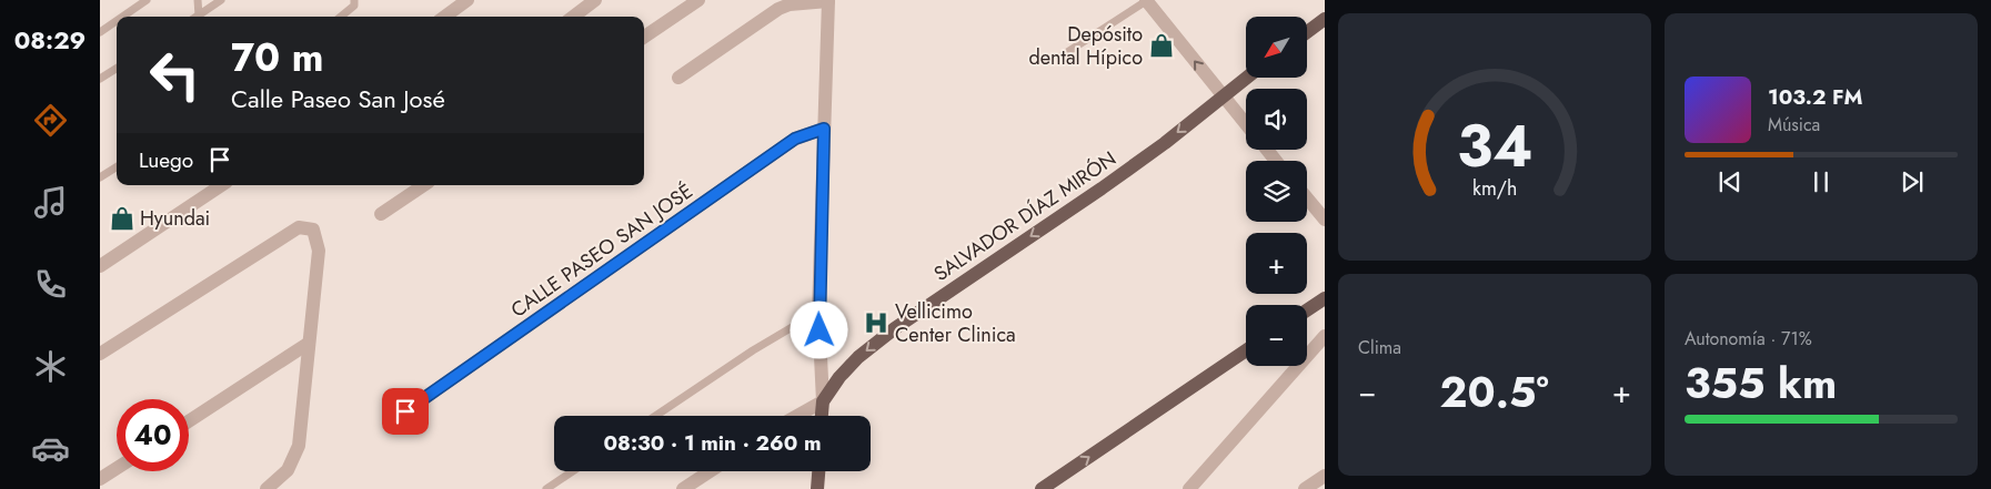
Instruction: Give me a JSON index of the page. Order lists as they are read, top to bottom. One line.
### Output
{"streets":{"main road":["SALVADOR DÍAZ MIRÓN"],"street":["CALLE PASEO SAN JOSÉ"]},"one_way":["SALVADOR DÍAZ MIRÓN"],"places":{"shop":["Depósito dental Hípico","Hyundai"],"hospital":["Vellicimo Center Clinica"]},"north":"bottom left","page":{"tabs":"08:29","map_buttons":["+","−"],"turn":["70 m","Calle Paseo San José"],"song":["103.2 FM","Música"],"then":"Luego","tile":["Clima",["Autonomía · 71%","355 km"]],"heat":["−","20.5°","+"],"limit":"40","trip":"08:30 · 1 min · 260 m","gauge":["34","km/h"]}}
